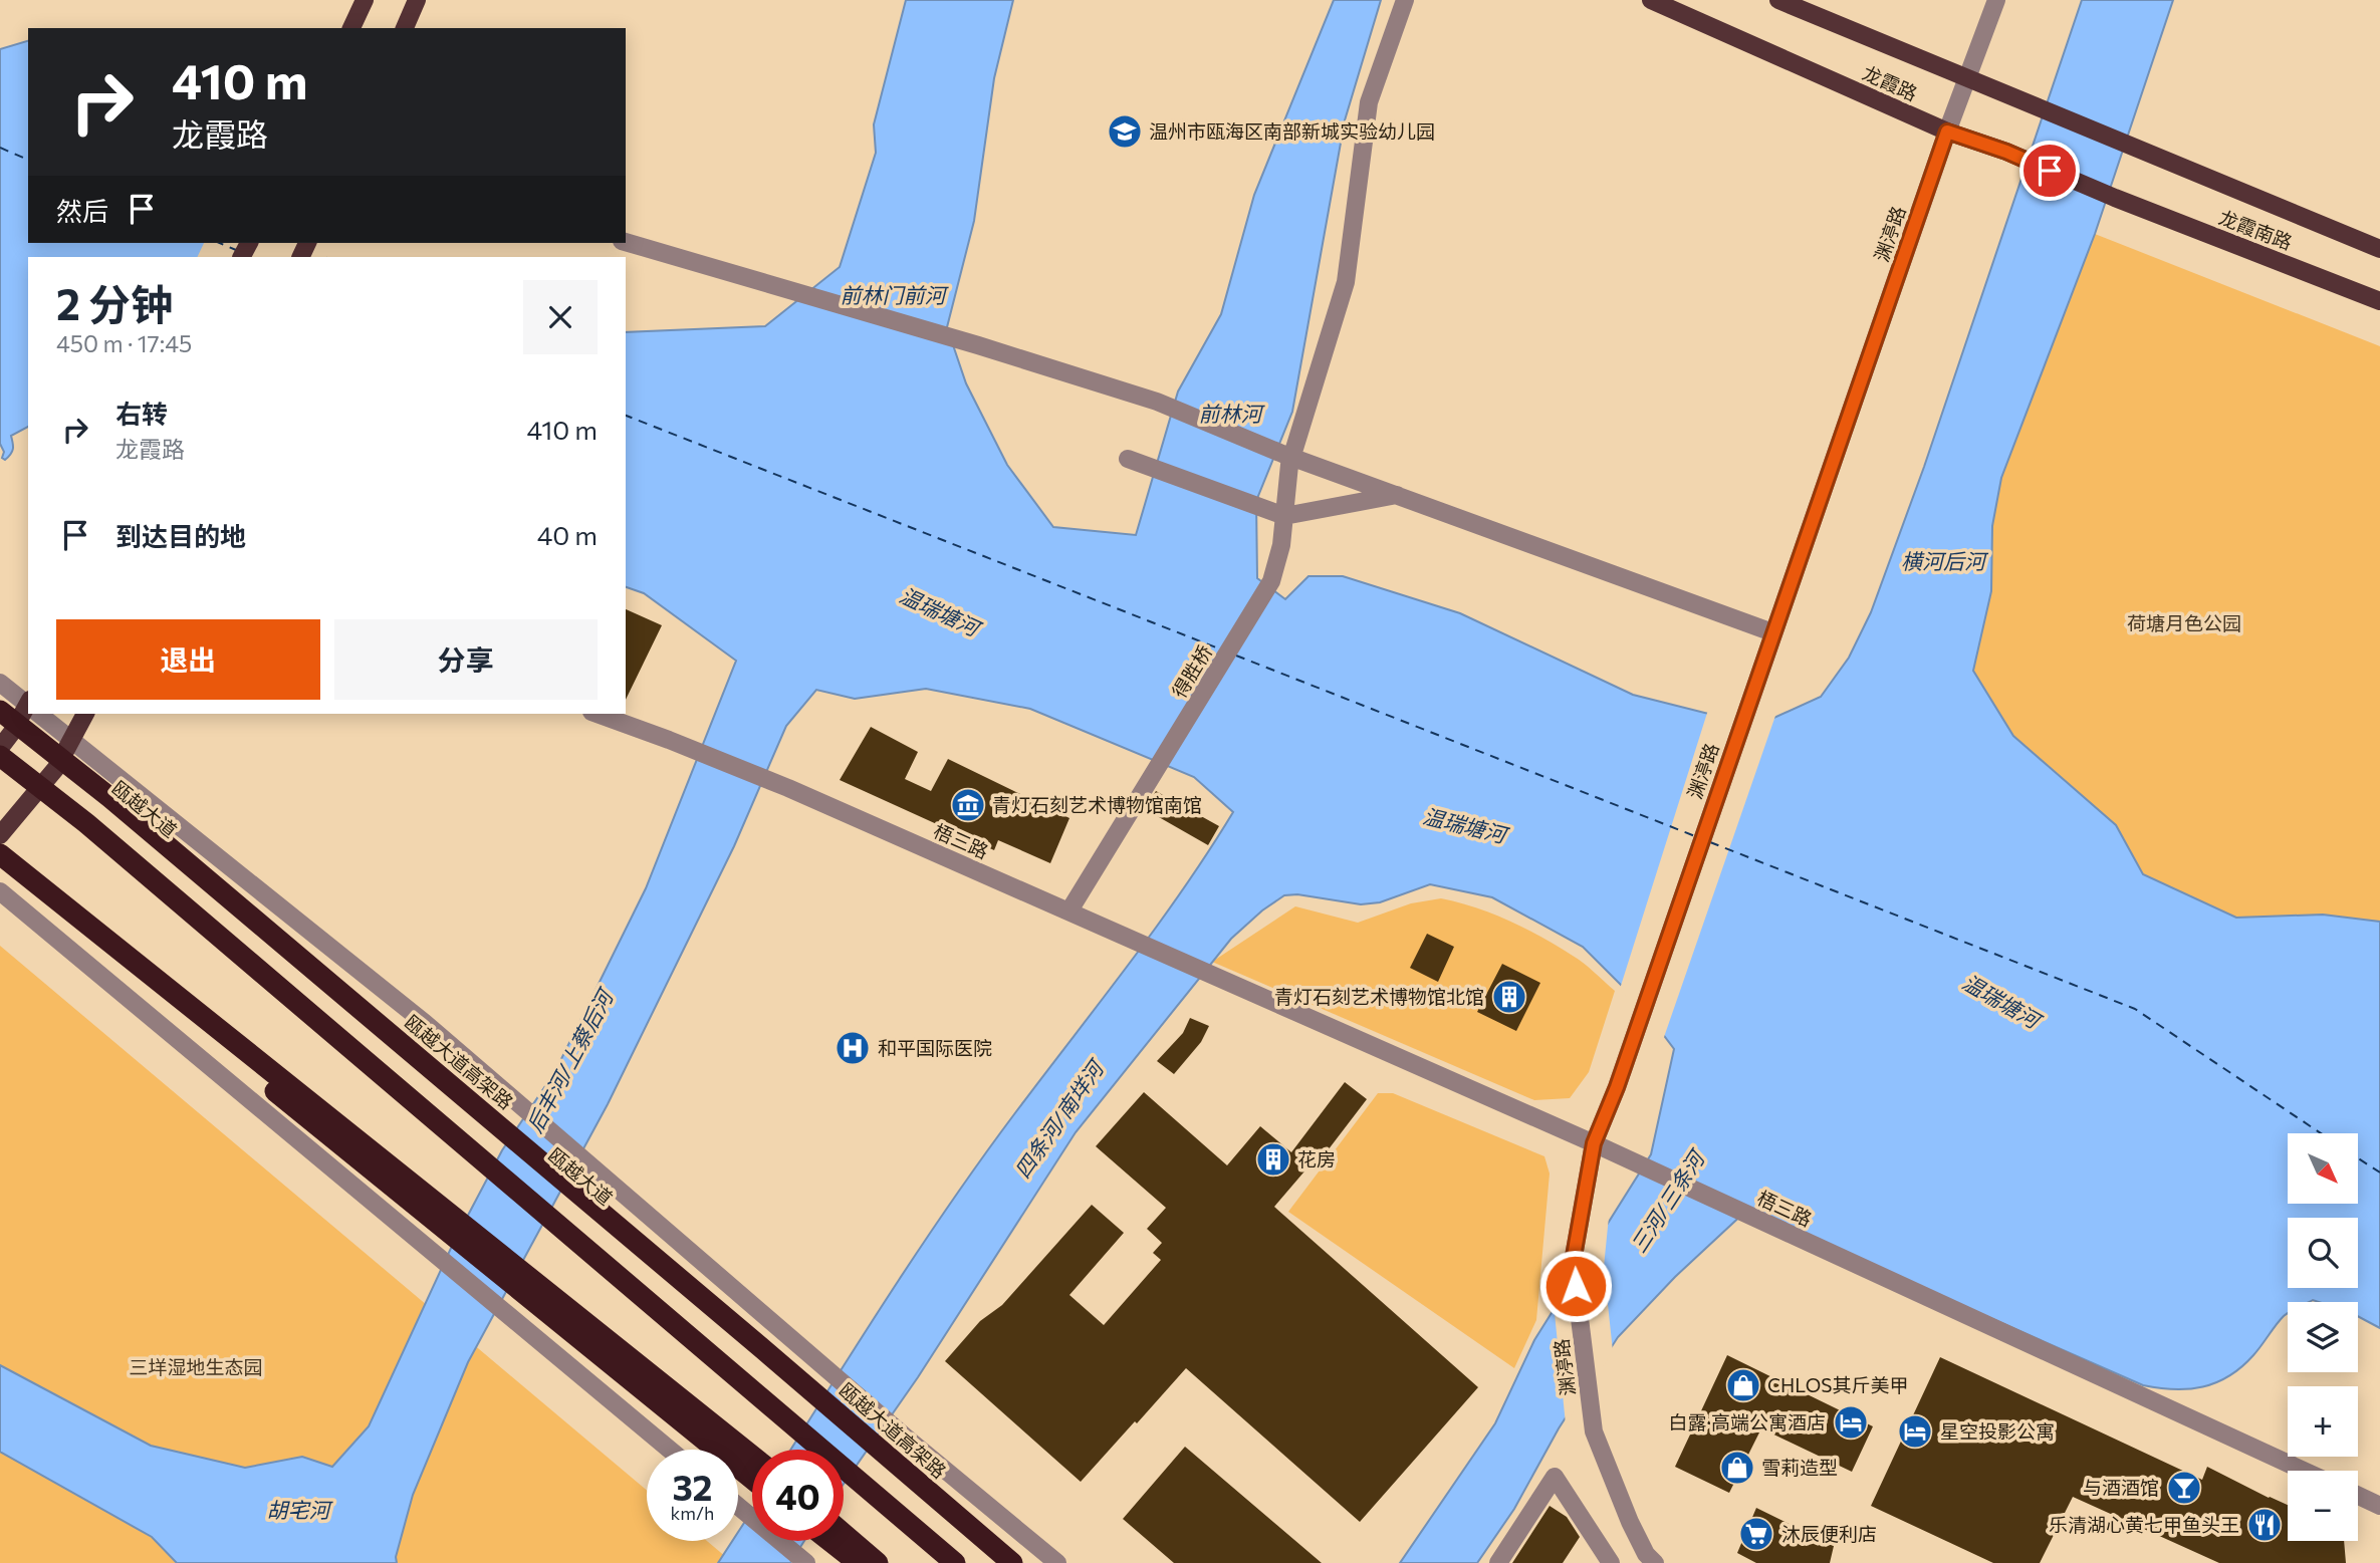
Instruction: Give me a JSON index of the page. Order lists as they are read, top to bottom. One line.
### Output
{"streets":{"highway":["瓯越大道","瓯越大道高架路"],"main road":["龙霞路","龙霞南路"],"street":["渊渟路","得胜桥","梧三路"]},"crossings":[["龙霞路","龙霞南路"],["龙霞路","渊渟路"],["渊渟路","梧三路"],["得胜桥","梧三路"]],"water":["前林门前河","前林河","横河后河","温瑞塘河","后丰河/上蔡后河","四条河/南垟河","三河/三条河","胡宅河"],"parks":["荷塘月色公园","三垟湿地生态园"],"places":{"school or university":["温州市瓯海区南部新城实验幼儿园"],"museum":["青灯石刻艺术博物馆南馆"],"building":["青灯石刻艺术博物馆北馆","花房"],"hospital":["和平国际医院"],"shop":["CHLOS其斤美甲","雪莉造型"],"hotel":["白露·高端公寓酒店","星空投影公寓"],"bar":["与酒酒馆"],"restaurant":["乐清湖心黄七甲鱼头王"],"supermarket":["沐辰便利店"]},"north":"bottom right","page":{"turn":["410 m","龙霞路"],"then":"然后","heading":["2 分钟","450 m · 17:45"],"list":[{"name":"右转","note":"龙霞路","value":"410 m"},{"name":"到达目的地","value":"40 m"}],"buttons":["退出","分享"],"map_buttons":["+","−"],"speed":"32 km/h","limit":"40"}}
